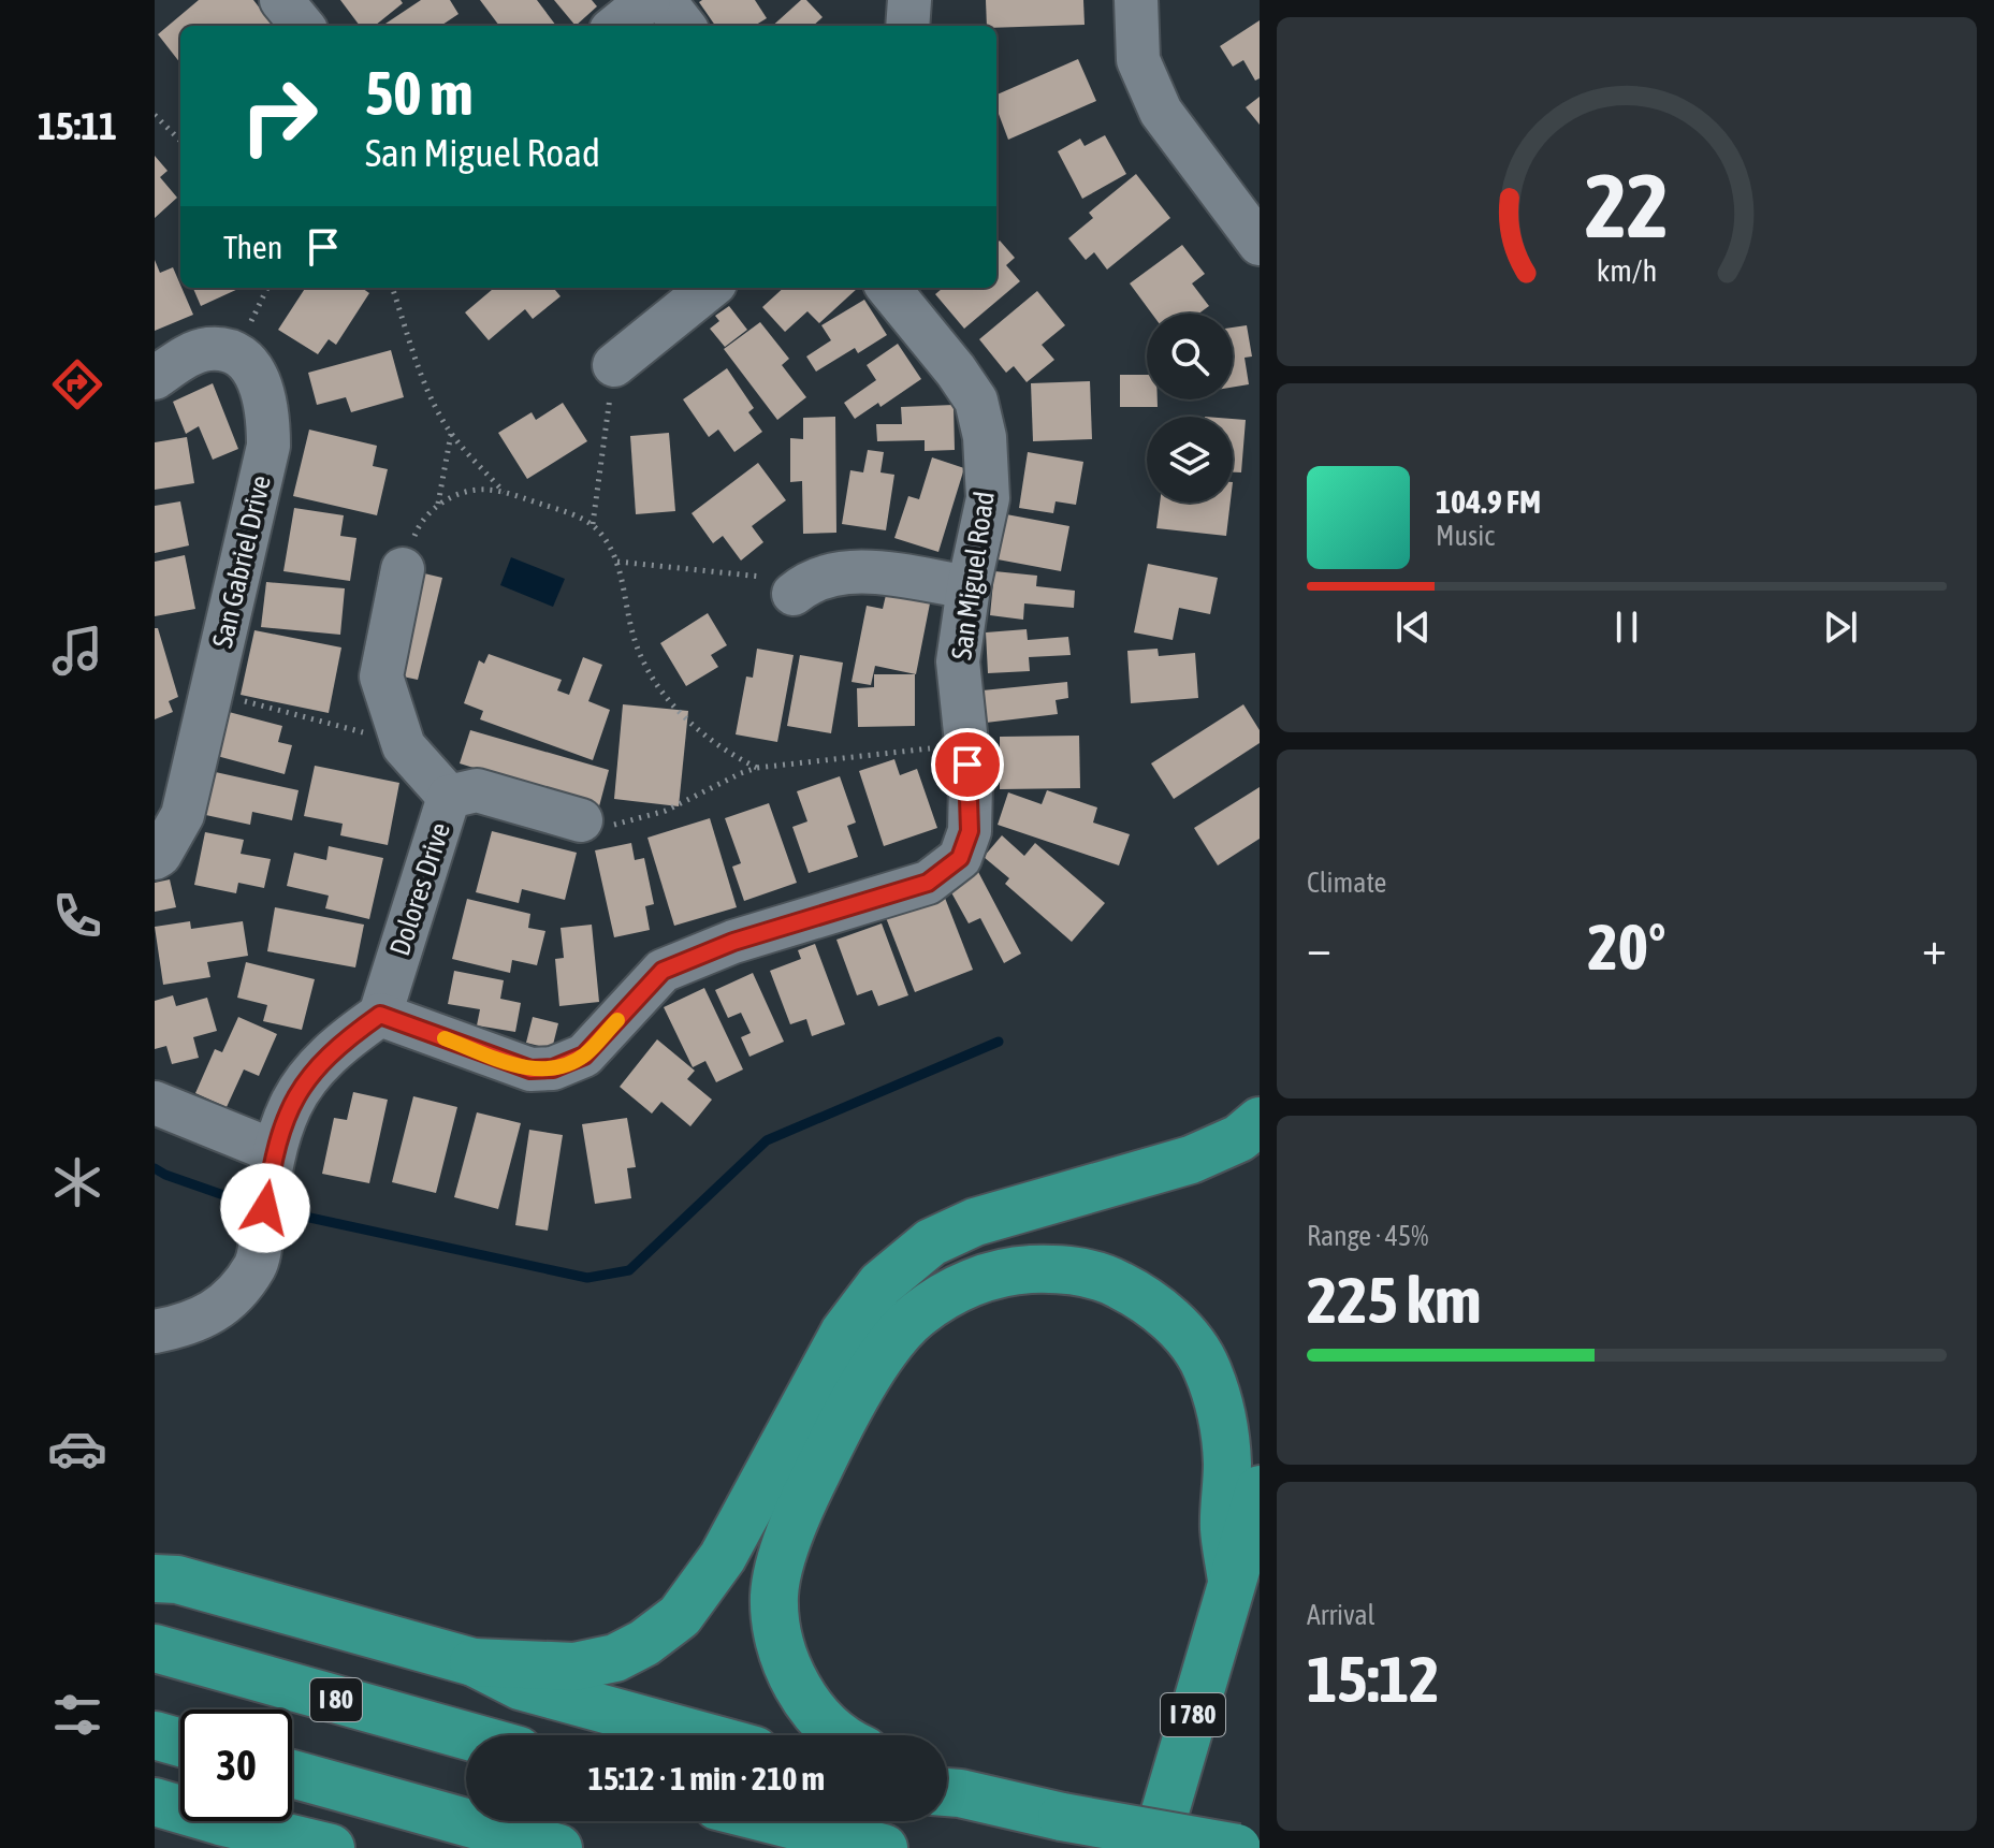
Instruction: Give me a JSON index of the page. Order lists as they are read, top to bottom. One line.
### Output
{"streets":{"highway":["I 80","I 780"],"street":["San Gabriel Drive","San Miguel Road","Dolores Drive"]},"crossings":[["San Miguel Road","Dolores Drive"]],"page":{"tabs":"15:11","turn":["50 m","San Miguel Road"],"then":"Then","song":["104.9 FM","Music"],"tile":["Climate",["Range · 45%","225 km"],["Arrival","15:12"]],"heat":["−","20°","+"],"limit":"30","trip":"15:12 · 1 min · 210 m","gauge":["22","km/h"]}}
